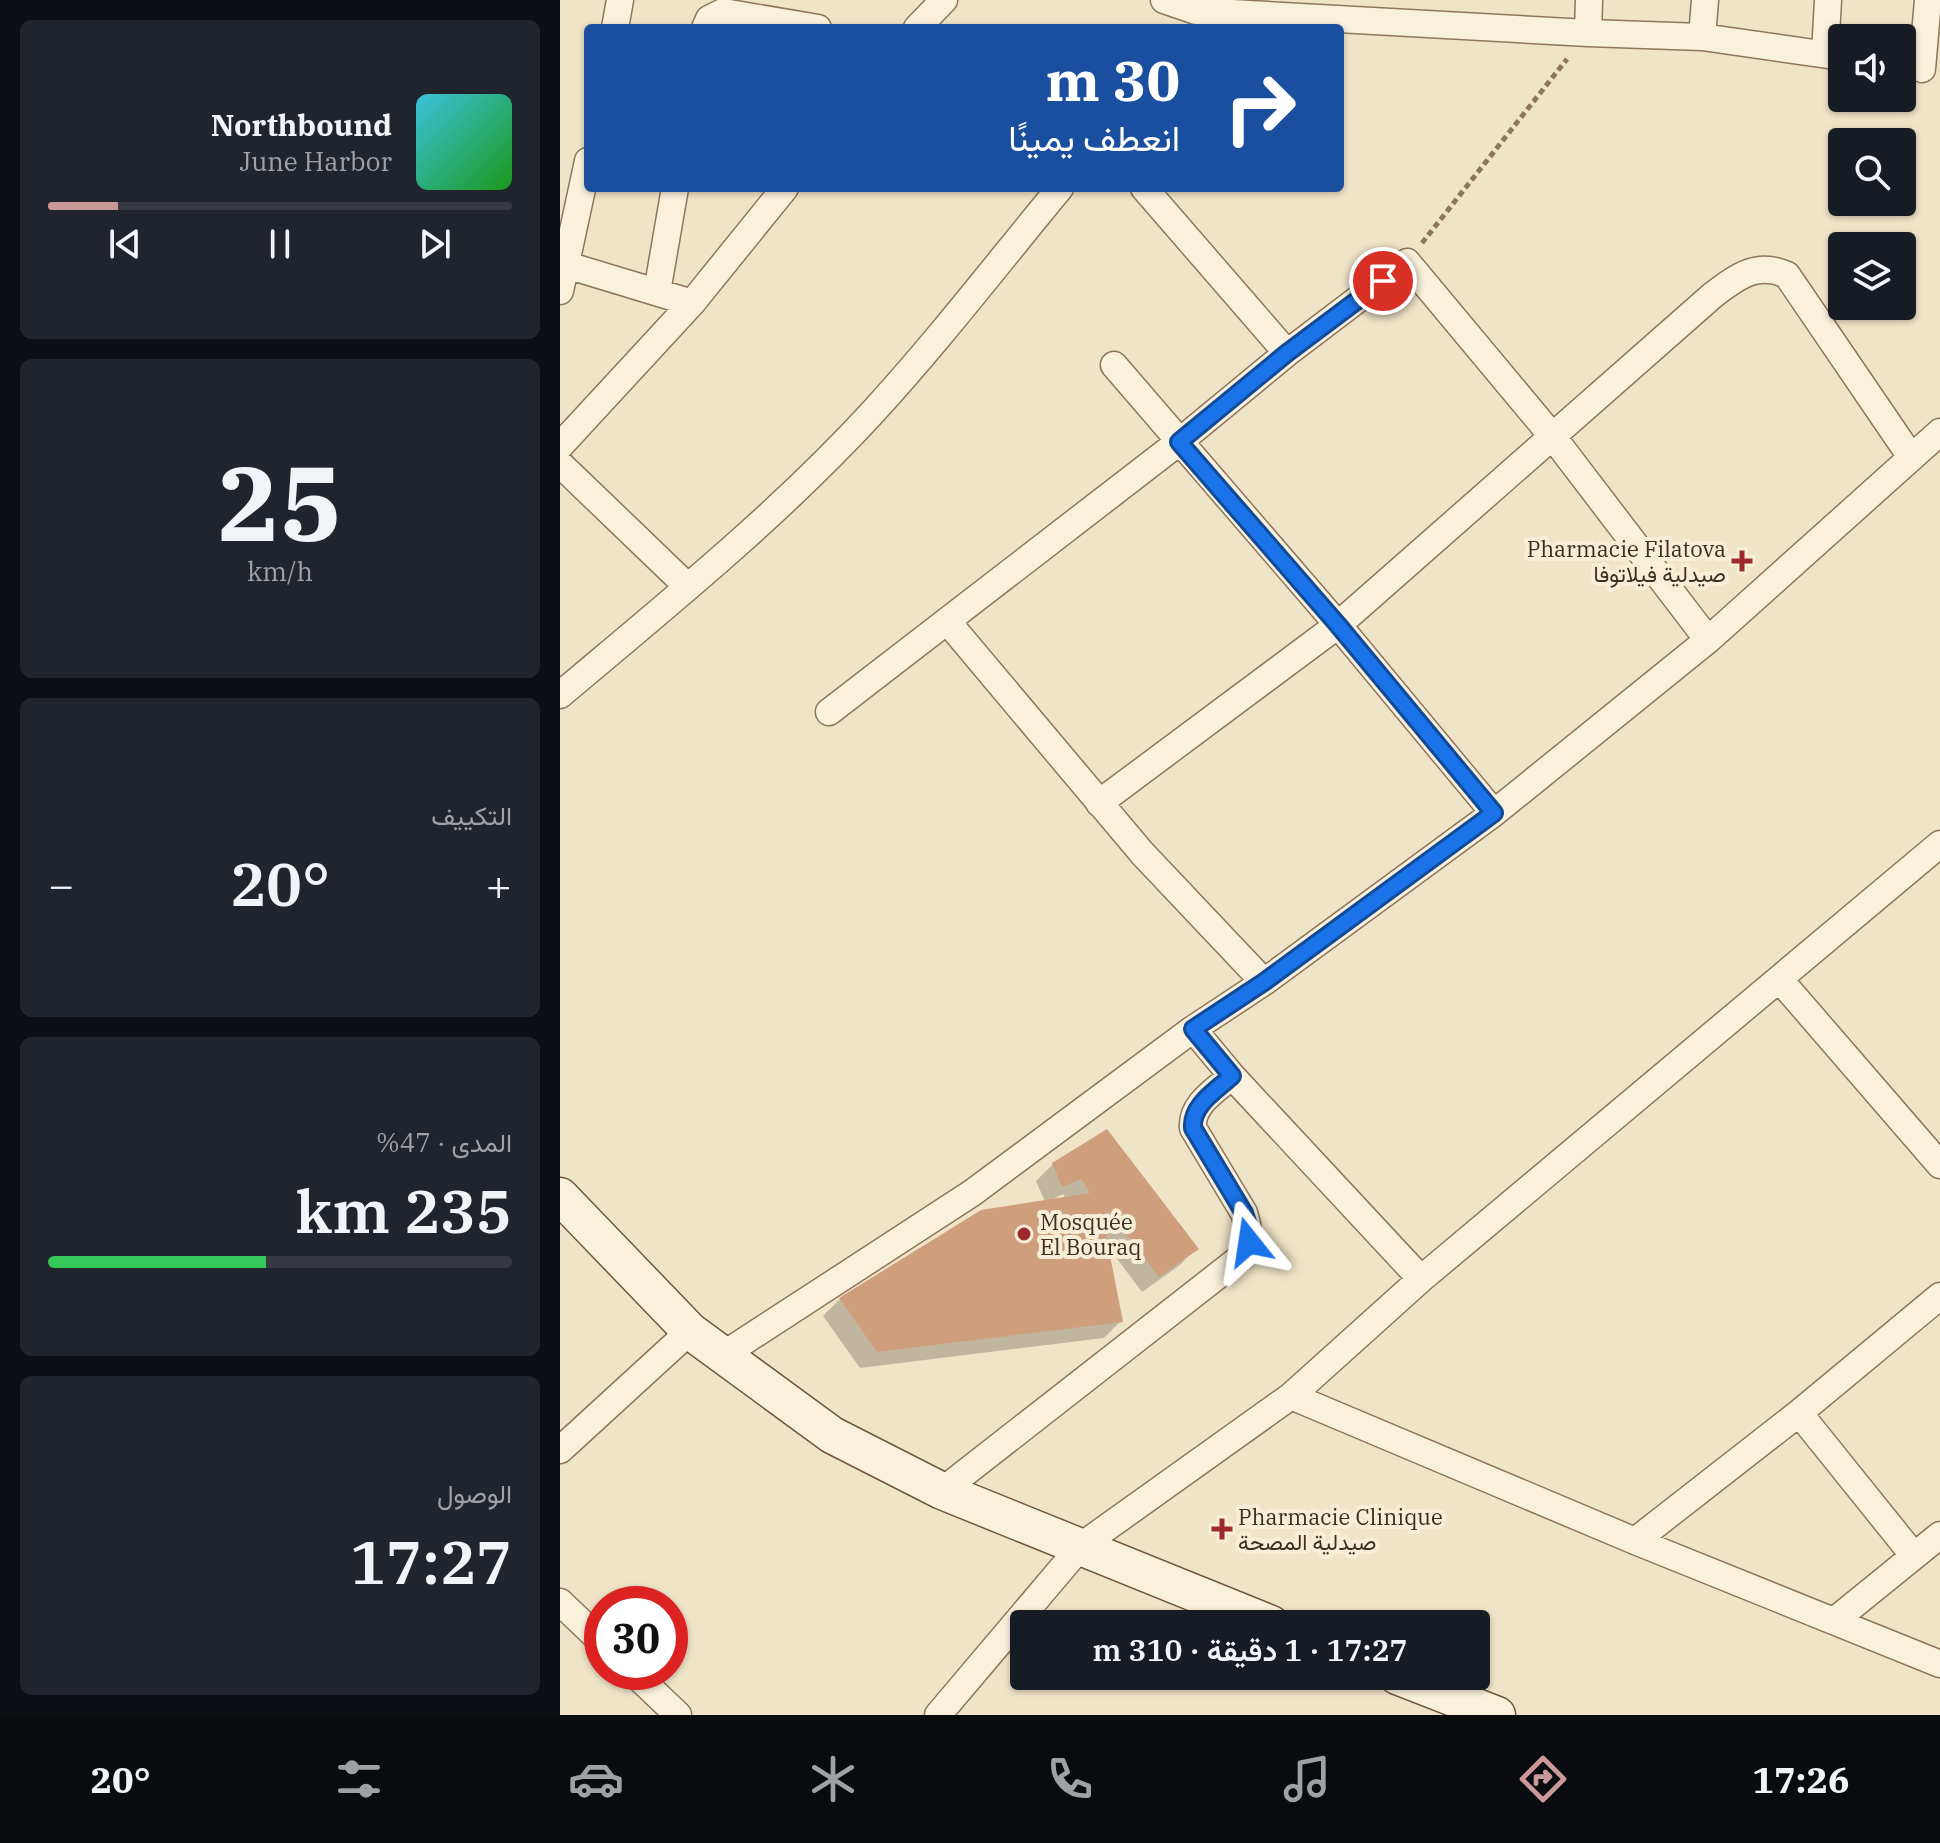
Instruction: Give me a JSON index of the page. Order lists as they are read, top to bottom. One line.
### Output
{"places":{"health":["Pharmacie Filatova صيدلية فيلاتوفا","Pharmacie Clinique صيدلية المصحة"],"other":["Mosquée El Bouraq"]},"page":{"turn":["30 m","انعطف يمينًا"],"song":["Northbound","June Harbor"],"tile":[["25","km/h"],"التكييف",["المدى · 47%","235 km"],["الوصول","17:27"]],"heat":["−","20°","+"],"limit":"30","trip":"17:27 · 1 دقيقة · 310 m","tabs":["17:26","20°"]}}
